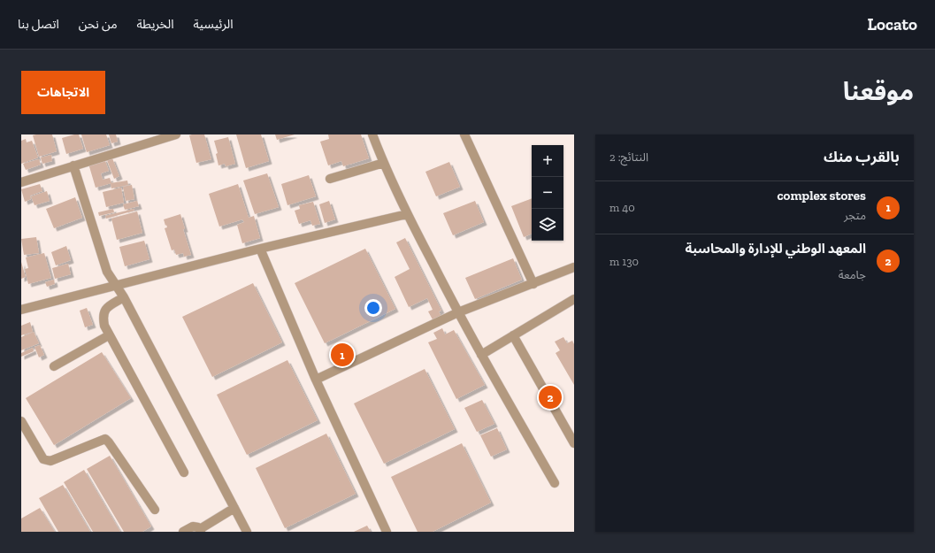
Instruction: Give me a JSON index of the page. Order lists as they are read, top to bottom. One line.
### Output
{"page":{"header":"Locato","nav":["الرئيسية","الخريطة","من نحن","اتصل بنا"],"title":"موقعنا","buttons":"الاتجاهات","heading":["بالقرب منك","النتائج: 2"],"map_buttons":["+","−"],"list":[{"mark":"1","name":"complex stores","note":"متجر","value":"40 m"},{"mark":"2","name":"المعهد الوطني للإدارة والمحاسبة","note":"جامعة","value":"130 m"}],"pins":["1","2"]}}
